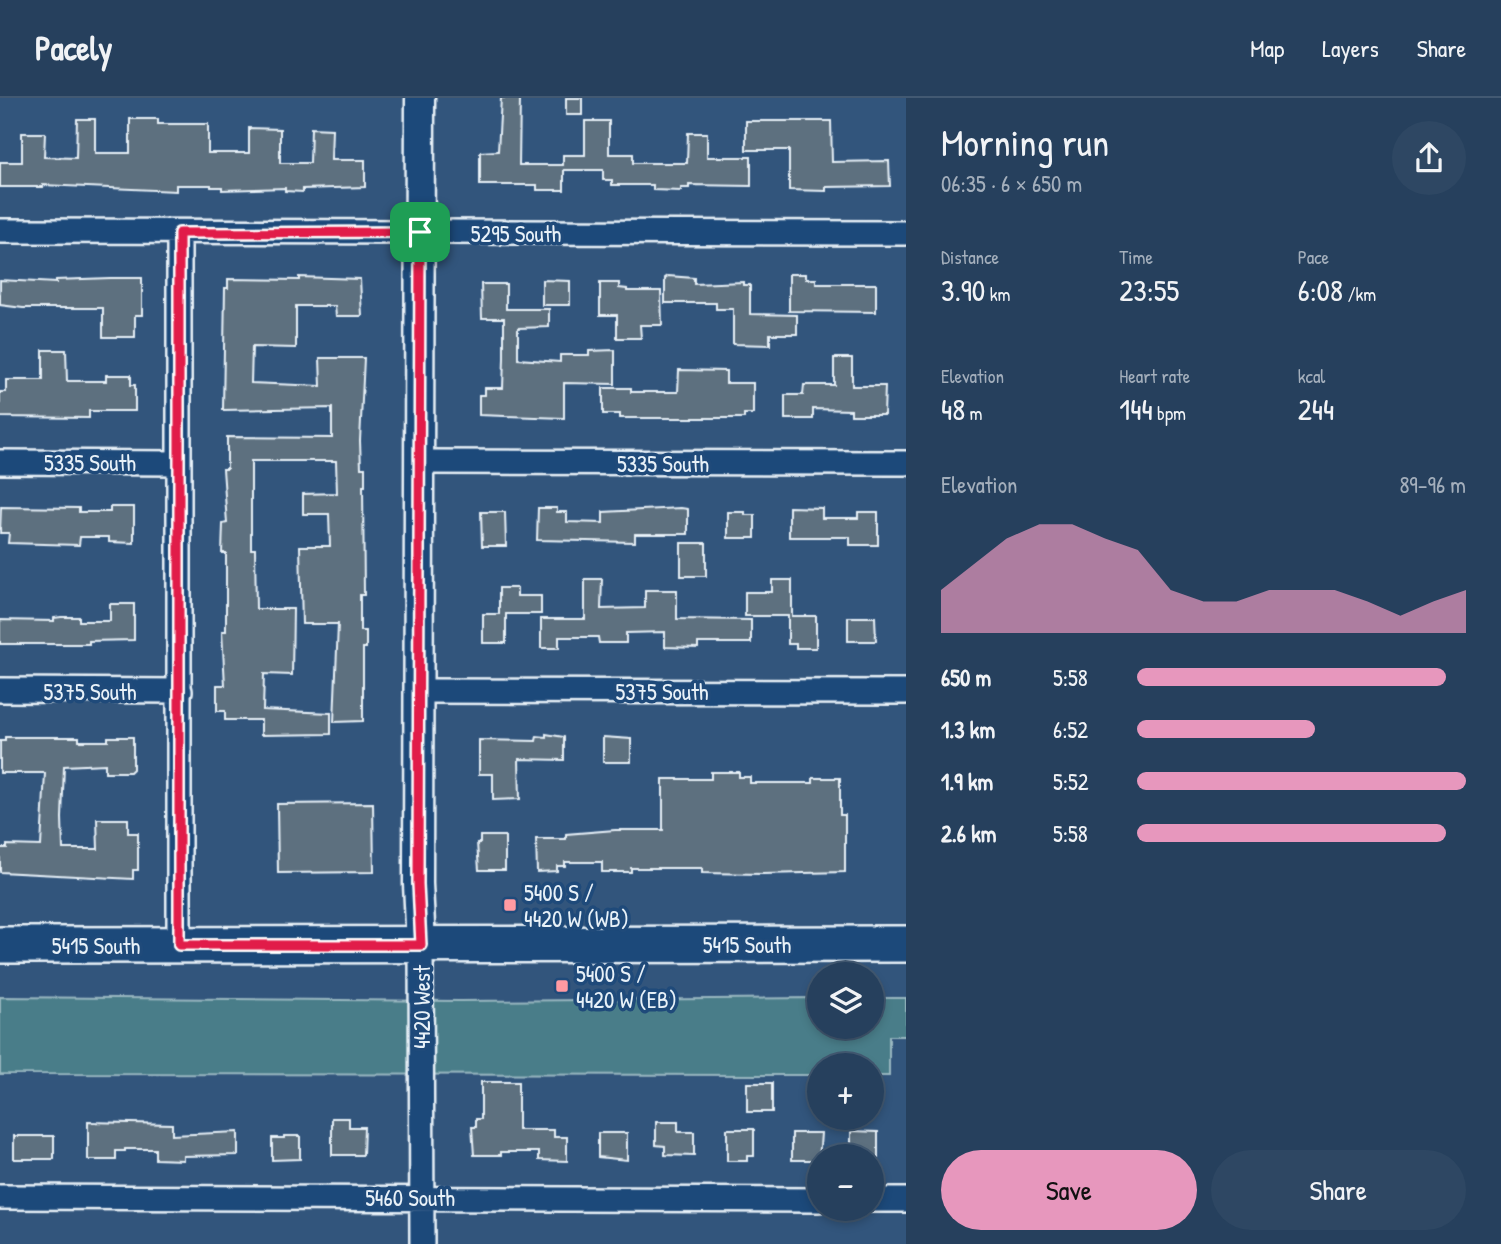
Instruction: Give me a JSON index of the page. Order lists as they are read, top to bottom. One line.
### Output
{"streets":{"main road":["5415 South"],"street":["5295 South","5335 South","5375 South","4420 West","5460 South"]},"crossings":[["5295 South","4420 West"],["5335 South","4420 West"],["5375 South","4420 West"],["5415 South","4420 West"],["4420 West","5460 South"]],"places":{"transit":["5400 S / 4420 W (WB)","5400 S / 4420 W (EB)"]},"page":{"header":"Pacely","nav":["Map","Layers","Share"],"heading":["Morning run","06:35 · 6 × 650 m"],"stats":[["Distance","3.90 km"],["Time","23:55"],["Pace","6:08 /km"],["Elevation","48 m"],["Heart rate","144 bpm"],["kcal","244"]],"chart":["Elevation","89–96 m"],"list":[{"name":"650 m","note":"5:58"},{"name":"1.3 km","note":"6:52"},{"name":"1.9 km","note":"5:52"},{"name":"2.6 km","note":"5:58"}],"map_buttons":["+","−"],"buttons":["Save","Share"]}}
